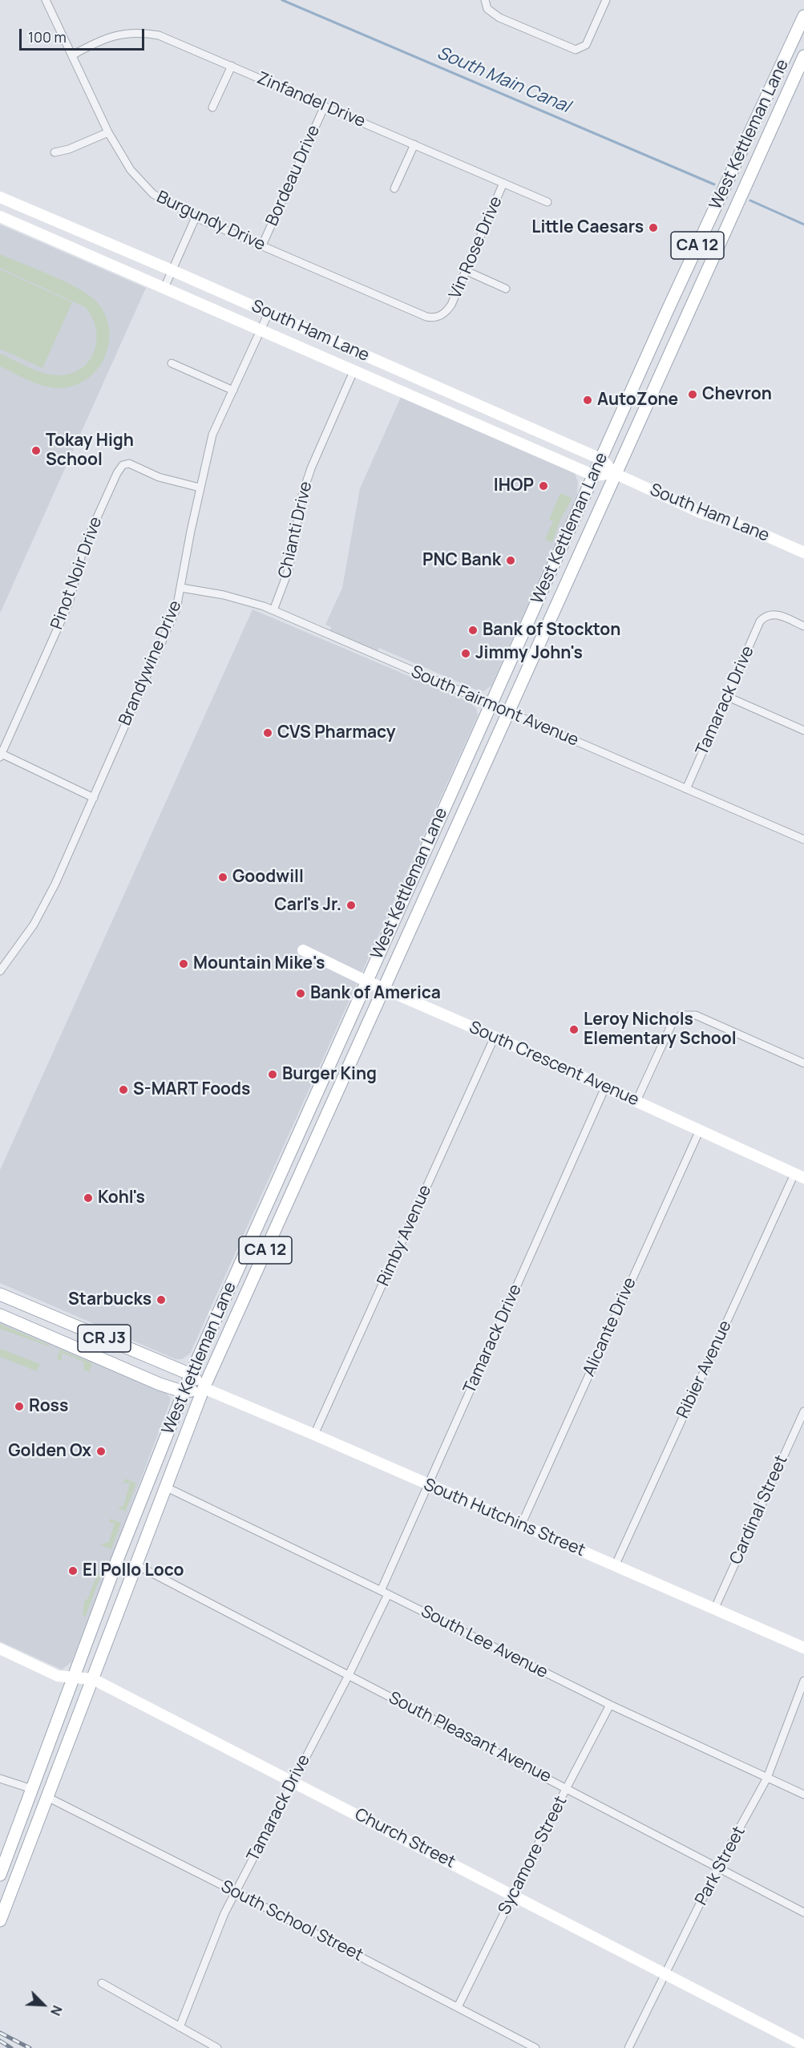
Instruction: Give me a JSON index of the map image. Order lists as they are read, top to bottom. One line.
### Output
{"streets":{"main road":["West Kettleman Lane","CA 12","South Ham Lane","South Crescent Avenue","CR J3","South Hutchins Street","Church Street"],"street":["Zinfandel Drive","Bordeau Drive","Burgundy Drive","Vin Rose Drive","Chianti Drive","Pinot Noir Drive","Brandywine Drive","Tamarack Drive","South Fairmont Avenue","Rimby Avenue","Alicante Drive","Ribier Avenue","Cardinal Street","South Lee Avenue","South Pleasant Avenue","Sycamore Street","Park Street","South School Street"]},"crossings":[["Zinfandel Drive","Bordeau Drive"],["Zinfandel Drive","Burgundy Drive"],["Zinfandel Drive","Vin Rose Drive"],["West Kettleman Lane","CA 12"],["West Kettleman Lane","South Ham Lane"],["West Kettleman Lane","South Fairmont Avenue"],["West Kettleman Lane","South Crescent Avenue"],["West Kettleman Lane","CR J3"],["West Kettleman Lane","South Hutchins Street"],["West Kettleman Lane","South Lee Avenue"],["West Kettleman Lane","South Pleasant Avenue"],["West Kettleman Lane","Church Street"],["West Kettleman Lane","South School Street"],["Bordeau Drive","Burgundy Drive"],["Burgundy Drive","Vin Rose Drive"],["CA 12","South School Street"],["South Ham Lane","Chianti Drive"],["South Ham Lane","Brandywine Drive"],["Chianti Drive","South Fairmont Avenue"],["Pinot Noir Drive","Brandywine Drive"],["Brandywine Drive","South Fairmont Avenue"],["Tamarack Drive","South Fairmont Avenue"],["Tamarack Drive","South Crescent Avenue"],["Tamarack Drive","South Hutchins Street"],["Tamarack Drive","South Lee Avenue"],["Tamarack Drive","South Pleasant Avenue"],["Tamarack Drive","Church Street"],["Tamarack Drive","South School Street"],["South Crescent Avenue","Rimby Avenue"],["South Crescent Avenue","Alicante Drive"],["South Crescent Avenue","Ribier Avenue"],["Rimby Avenue","South Hutchins Street"],["Alicante Drive","South Hutchins Street"],["CR J3","South Hutchins Street"],["Ribier Avenue","South Hutchins Street"],["Cardinal Street","South Hutchins Street"],["South Lee Avenue","Sycamore Street"],["South Lee Avenue","Park Street"],["South Pleasant Avenue","Sycamore Street"],["South Pleasant Avenue","Park Street"],["Church Street","Sycamore Street"],["Church Street","Park Street"],["Sycamore Street","South School Street"]],"water":["South Main Canal"],"places":["Little Caesars","Chevron","AutoZone","Tokay High School","IHOP","PNC Bank","Bank of Stockton","Jimmy John's","CVS Pharmacy","Goodwill","Carl's Jr.","Mountain Mike's","Bank of America","Leroy Nichols Elementary School","Burger King","S-MART Foods","Kohl's","Starbucks","Ross","Golden Ox","El Pollo Loco"],"scale_bar":"100 m","north":"bottom right"}
